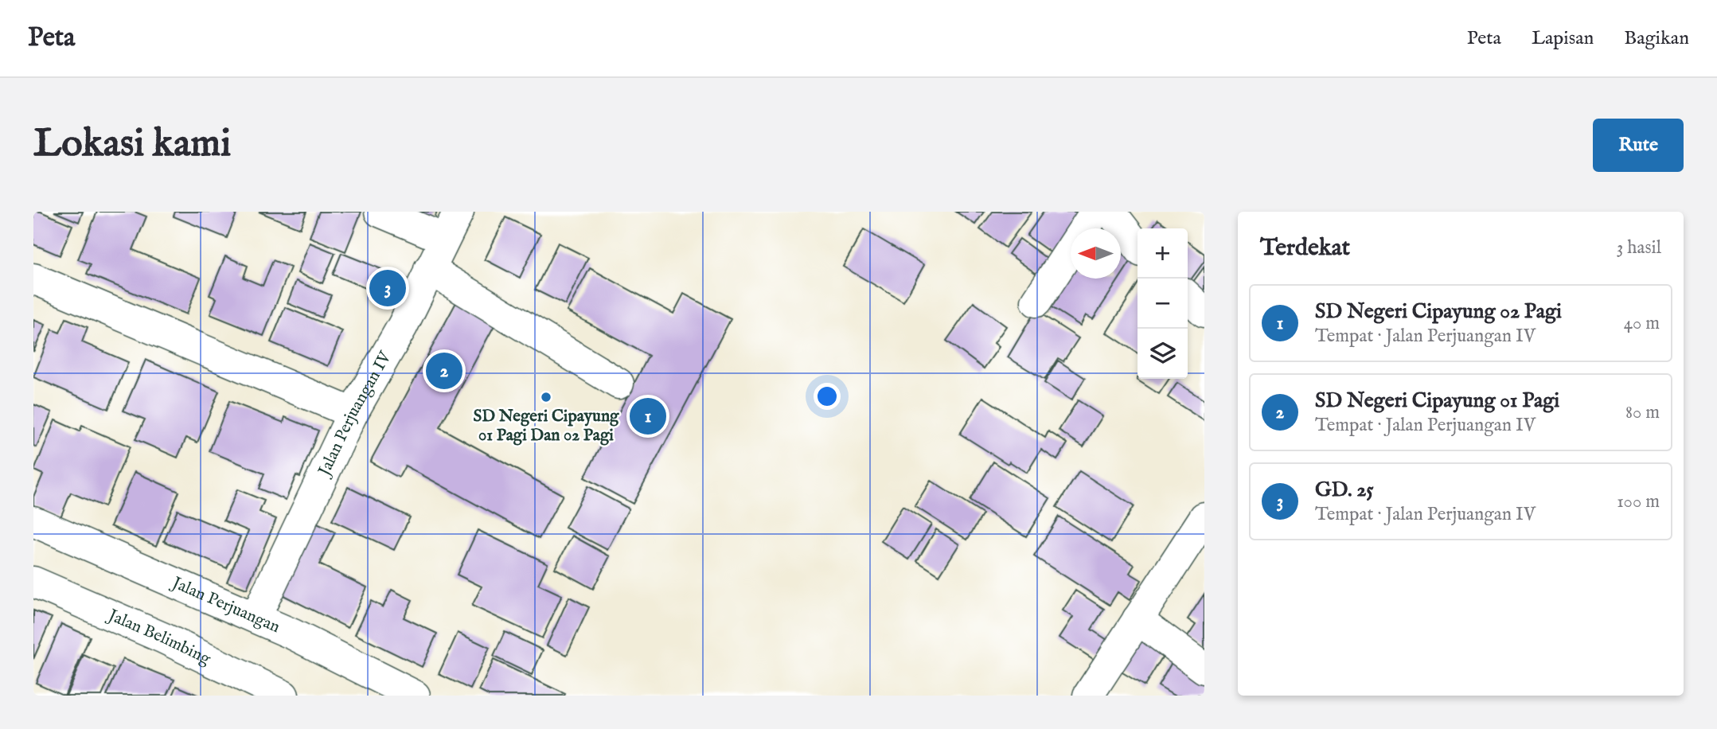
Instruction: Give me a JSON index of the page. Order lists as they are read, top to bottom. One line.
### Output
{"streets":{"street":["Jalan Perjuangan IV","Jalan Perjuangan","Jalan Belimbing"]},"crossings":[["Jalan Perjuangan IV","Jalan Perjuangan"]],"places":["SD Negeri Cipayung 01 Pagi Dan 02 Pagi"],"north":"left","page":{"header":"Peta","nav":["Peta","Lapisan","Bagikan"],"buttons":"Rute","title":"Lokasi kami","heading":["Terdekat","3 hasil"],"map_buttons":["+","−"],"pins":["3","2","1"],"list":[{"mark":"1","name":"SD Negeri Cipayung 02 Pagi","note":"Tempat · Jalan Perjuangan IV","value":"40 m"},{"mark":"2","name":"SD Negeri Cipayung 01 Pagi","note":"Tempat · Jalan Perjuangan IV","value":"80 m"},{"mark":"3","name":"GD. 25","note":"Tempat · Jalan Perjuangan IV","value":"100 m"}]}}
